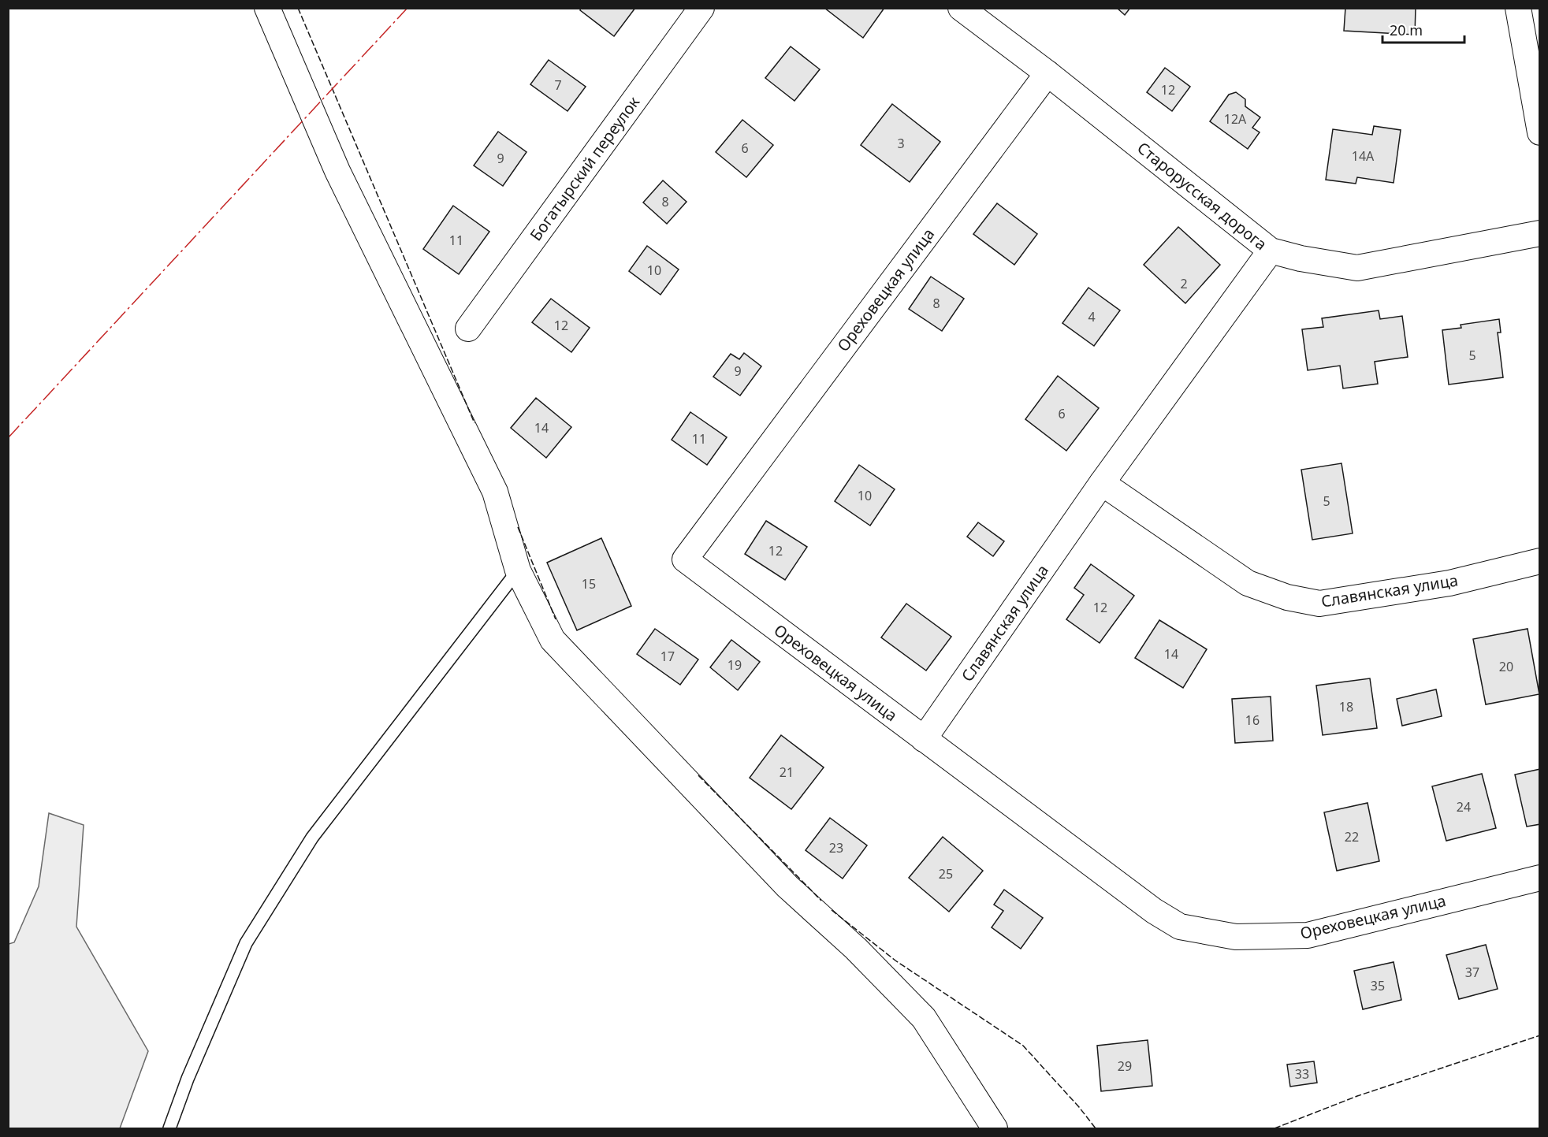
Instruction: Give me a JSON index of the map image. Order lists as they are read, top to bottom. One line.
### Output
{"streets":{"street":["Богатырский переулок","Старорусская дорога","Ореховецкая улица","Славянская улица"]},"crossings":[["Старорусская дорога","Ореховецкая улица"],["Старорусская дорога","Славянская улица"],["Ореховецкая улица","Славянская улица"]],"house_numbers":["7","12","12А","3","6","14А","9","8","11","10","2","8","4","12","5","9","6","14","11","10","5","12","15","12","14","17","19","20","18","16","21","24","22","23","25","37","35","29","33"],"scale_bar":"20 m"}
